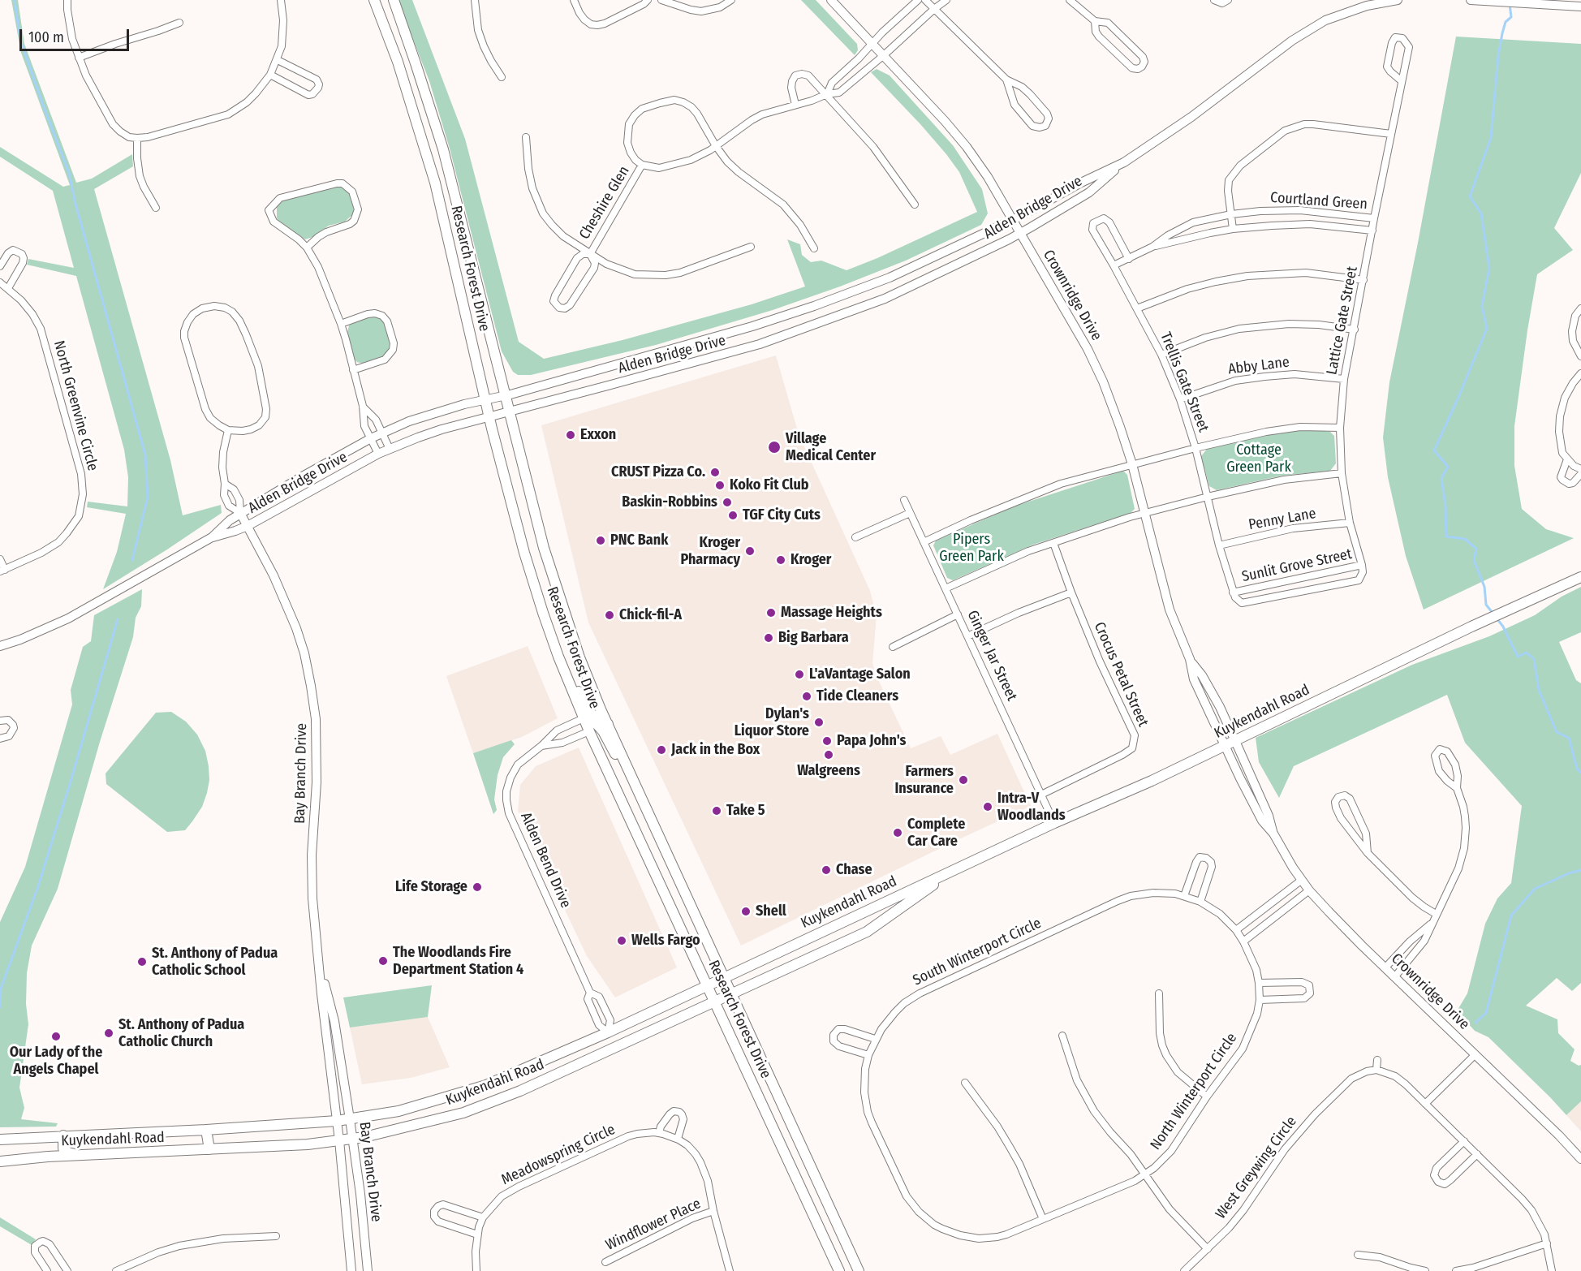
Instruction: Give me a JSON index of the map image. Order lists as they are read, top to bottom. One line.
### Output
{"streets":{"main road":["Research Forest Drive","Kuykendahl Road"],"street":["Courtland Green","Cheshire Glen","Alden Bridge Drive","Crownridge Drive","Lattice Gate Street","Abby Lane","Trellis Gate Street","North Greenvine Circle","Penny Lane","Sunlit Grove Street","Ginger Jar Street","Crocus Petal Street","Bay Branch Drive","Alden Bend Drive","South Winterport Circle","North Winterport Circle","Meadowspring Circle","West Greywing Circle","Windflower Place"]},"crossings":[["Courtland Green","Lattice Gate Street"],["Courtland Green","Trellis Gate Street"],["Alden Bridge Drive","Research Forest Drive"],["Alden Bridge Drive","Crownridge Drive"],["Alden Bridge Drive","Bay Branch Drive"],["Research Forest Drive","Kuykendahl Road"],["Research Forest Drive","Alden Bend Drive"],["Crownridge Drive","Kuykendahl Road"],["Lattice Gate Street","Abby Lane"],["Lattice Gate Street","Penny Lane"],["Lattice Gate Street","Sunlit Grove Street"],["Abby Lane","Trellis Gate Street"],["Trellis Gate Street","Penny Lane"],["Trellis Gate Street","Sunlit Grove Street"],["Ginger Jar Street","Crocus Petal Street"],["Ginger Jar Street","Kuykendahl Road"],["Kuykendahl Road","Bay Branch Drive"],["Kuykendahl Road","Alden Bend Drive"],["South Winterport Circle","North Winterport Circle"]],"parks":["Cottage Green Park","Pipers Green Park"],"places":["Exxon","Village Medical Center","CRUST Pizza Co.","Koko Fit Club","Baskin-Robbins","TGF City Cuts","PNC Bank","Kroger Pharmacy","Kroger","Massage Heights","Chick-fil-A","Big Barbara","L'aVantage Salon","Tide Cleaners","Dylan's Liquor Store","Papa John's","Jack in the Box","Walgreens","Farmers Insurance","Intra-V Woodlands","Take 5","Complete Car Care","Chase","Life Storage","Shell","Wells Fargo","The Woodlands Fire Department Station 4","St. Anthony of Padua Catholic School","St. Anthony of Padua Catholic Church","Our Lady of the Angels Chapel"],"scale_bar":"100 m"}
